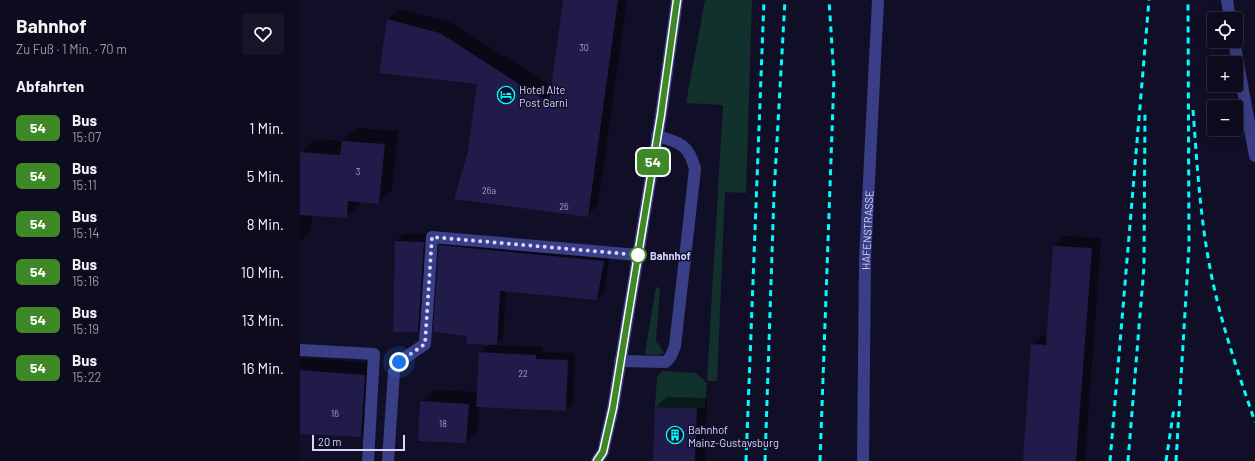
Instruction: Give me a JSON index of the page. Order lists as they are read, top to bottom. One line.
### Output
{"streets":{"street":["HAFENSTRASSE"]},"places":{"hotel":["Hotel Alte Post Garni"],"other":["Bahnhof"],"building":["Bahnhof Mainz-Gustavsburg"]},"lines":["bus line 54"],"house_numbers":["30","3","26a","26","22","16","18"],"scale_bar":"20 m","page":{"heading":[["Bahnhof","Zu Fuß · 1 Min. · 70 m"],"Abfahrten"],"on_map":"54","map_buttons":["+","−"],"list":[{"mark":"54","name":"Bus","note":"15:07","value":"1 Min."},{"mark":"54","name":"Bus","note":"15:11","value":"5 Min."},{"mark":"54","name":"Bus","note":"15:14","value":"8 Min."},{"mark":"54","name":"Bus","note":"15:16","value":"10 Min."},{"mark":"54","name":"Bus","note":"15:19","value":"13 Min."},{"mark":"54","name":"Bus","note":"15:22","value":"16 Min."}],"scale":"20 m"}}
